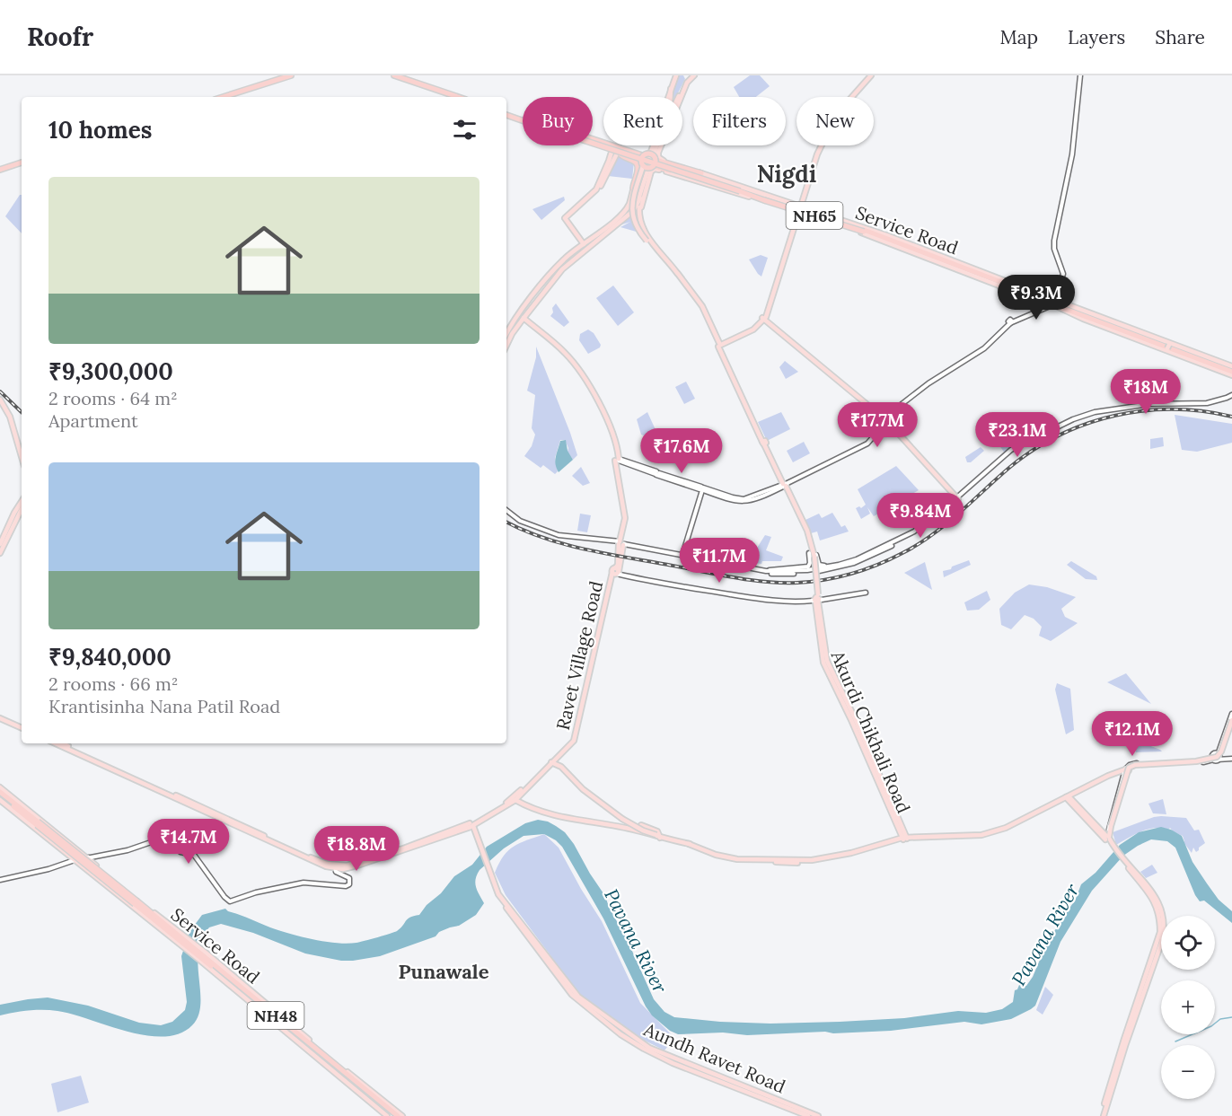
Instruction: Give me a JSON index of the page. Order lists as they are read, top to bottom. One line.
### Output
{"streets":{"highway":["NH65","NH48"],"main road":["Service Road","Ravet Village Road","Akurdi Chikhali Road","Aundh Ravet Road"]},"crossings":[["NH65","Service Road"],["Service Road","NH48"]],"districts":["Nigdi","Punawale"],"water":["Pavana River"],"page":{"header":"Roofr","nav":["Map","Layers","Share"],"chip":["Buy","Rent","Filters","New"],"heading":"10 homes","list":[{"name":"₹9,300,000","note":"2 rooms · 64 m² · Apartment"},{"name":"₹9,840,000","note":"2 rooms · 66 m² · Krantisinha Nana Patil Road"}],"price":["₹9.3M","₹18M","₹17.7M","₹23.1M","₹17.6M","₹9.84M","₹11.7M","₹12.1M","₹14.7M","₹18.8M"],"map_buttons":["+","−"]}}
